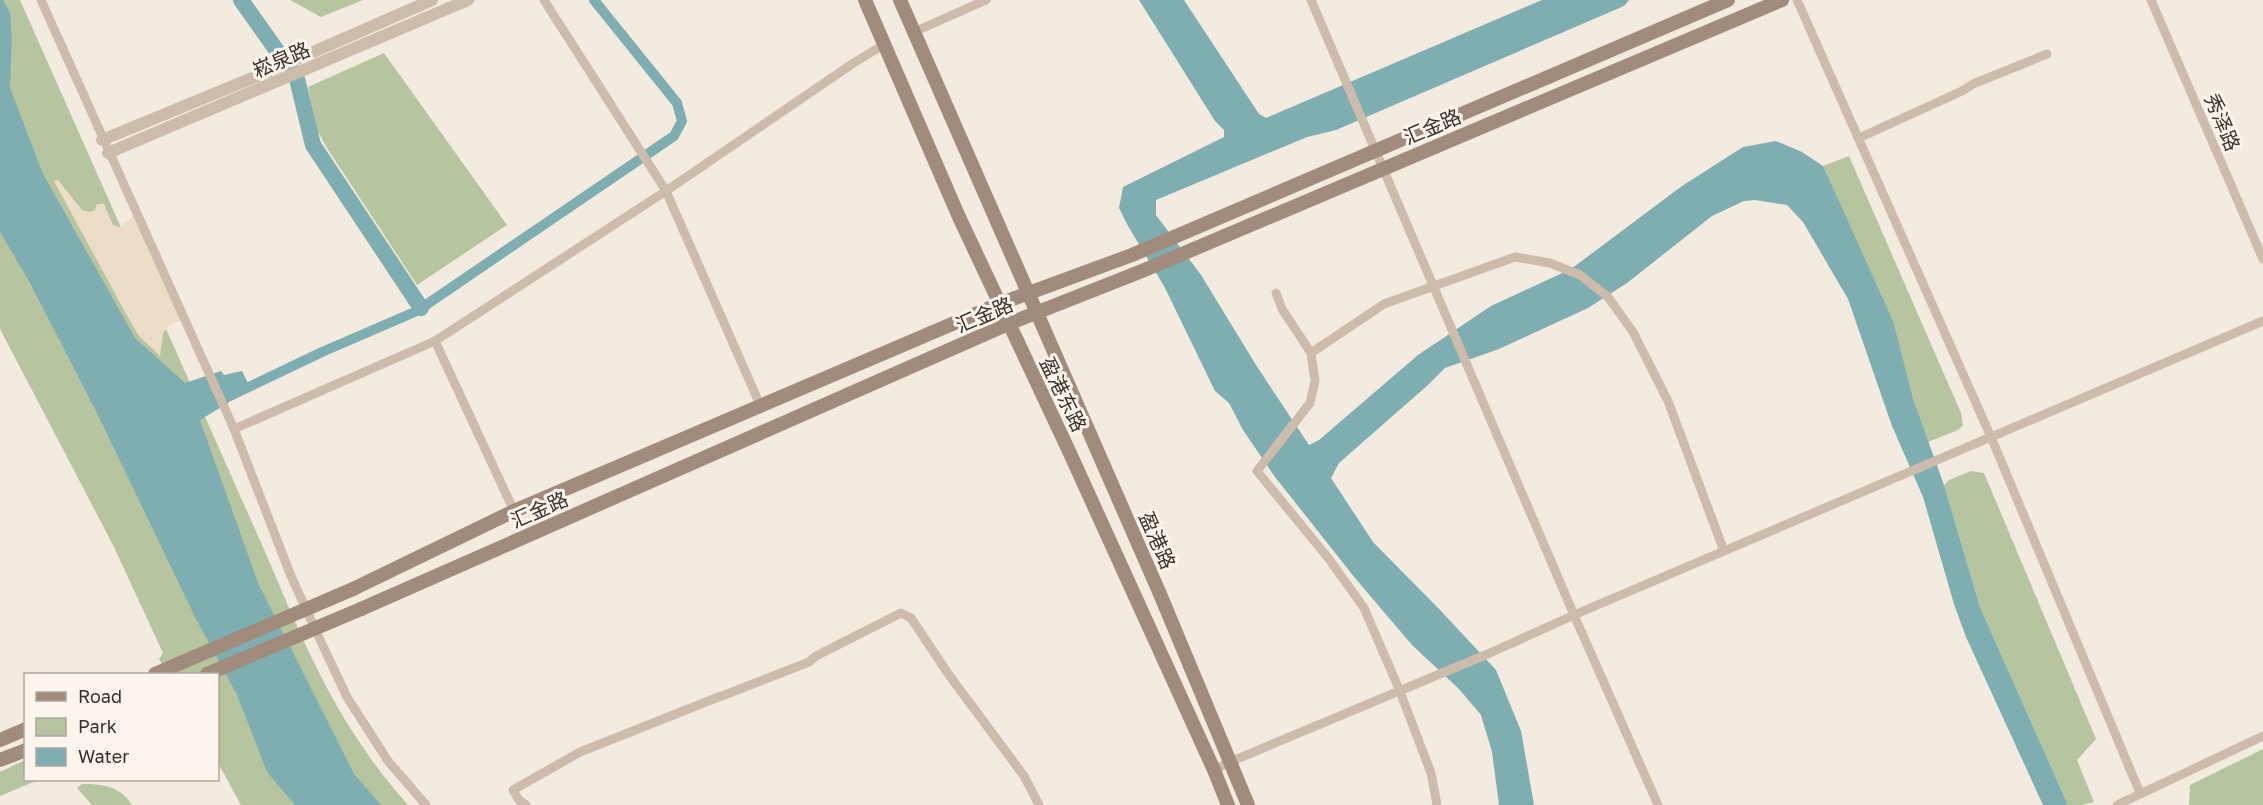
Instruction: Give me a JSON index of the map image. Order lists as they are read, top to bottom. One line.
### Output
{"streets":{"main road":["汇金路","盈港东路","盈港路"],"street":["崧泉路","秀泽路"]},"crossings":[["汇金路","盈港东路"],["汇金路","盈港路"]],"legend":["Road","Park","Water"]}
